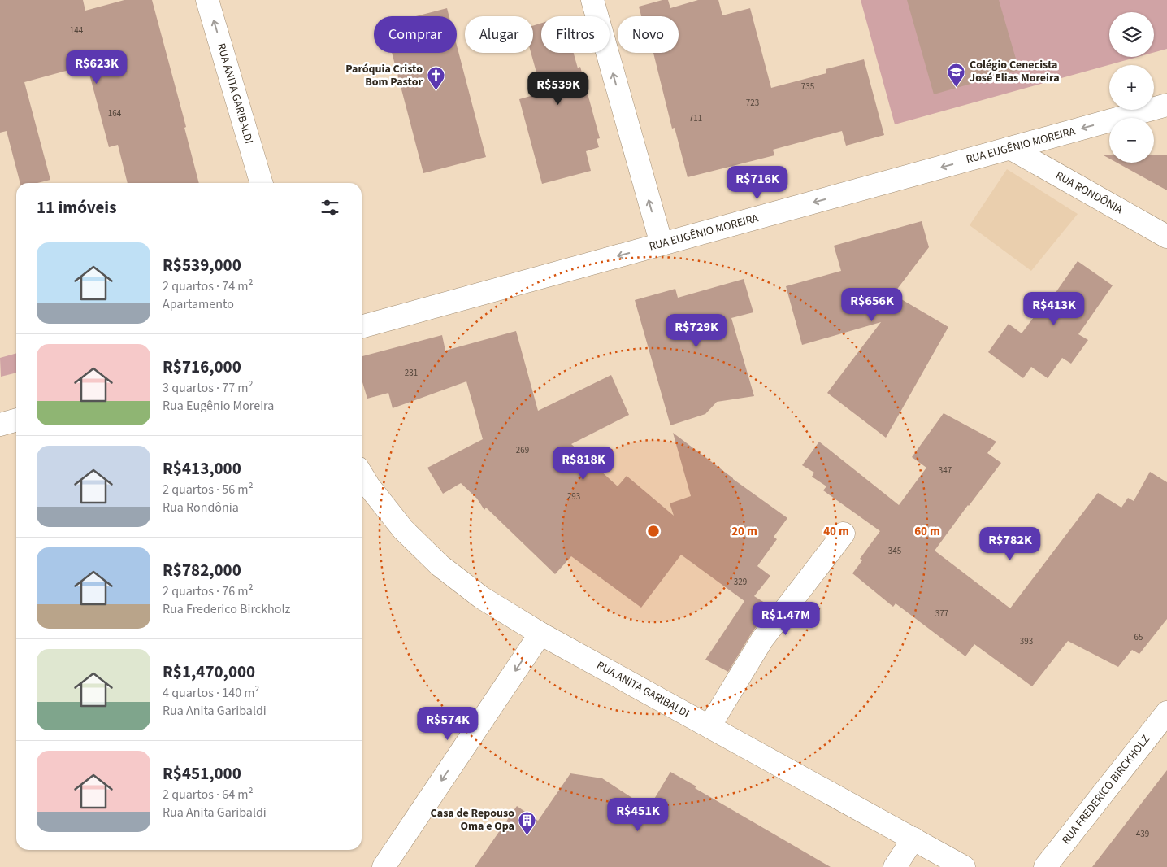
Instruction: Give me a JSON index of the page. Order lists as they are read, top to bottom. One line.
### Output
{"streets":{"street":["RUA ANITA GARIBALDI","RUA EUGÊNIO MOREIRA","RUA RONDÔNIA","RUA FREDERICO BIRCKHOLZ"]},"crossings":[["RUA EUGÊNIO MOREIRA","RUA RONDÔNIA"]],"one_way":["RUA EUGÊNIO MOREIRA"],"places":{"school or university":["Colégio Cenecista José Elias Moreira"],"church":["Paróquia Cristo Bom Pastor"],"building":["Casa de Repouso Oma e Opa"]},"house_numbers":["144","735","723","164","711","231","269","347","293","345","329","377","65","393","439"],"page":{"map_buttons":["+","−"],"chip":["Comprar","Alugar","Filtros","Novo"],"price":["R$623K","R$539K","R$716K","R$656K","R$413K","R$729K","R$818K","R$782K","R$1.47M","R$574K","R$451K"],"heading":"11 imóveis","list":[{"name":"R$539,000","note":"2 quartos · 74 m² · Apartamento"},{"name":"R$716,000","note":"3 quartos · 77 m² · Rua Eugênio Moreira"},{"name":"R$413,000","note":"2 quartos · 56 m² · Rua Rondônia"},{"name":"R$782,000","note":"2 quartos · 76 m² · Rua Frederico Birckholz"},{"name":"R$1,470,000","note":"4 quartos · 140 m² · Rua Anita Garibaldi"},{"name":"R$451,000","note":"2 quartos · 64 m² · Rua Anita Garibaldi"}]},"rings":["20 m","40 m","60 m"]}
